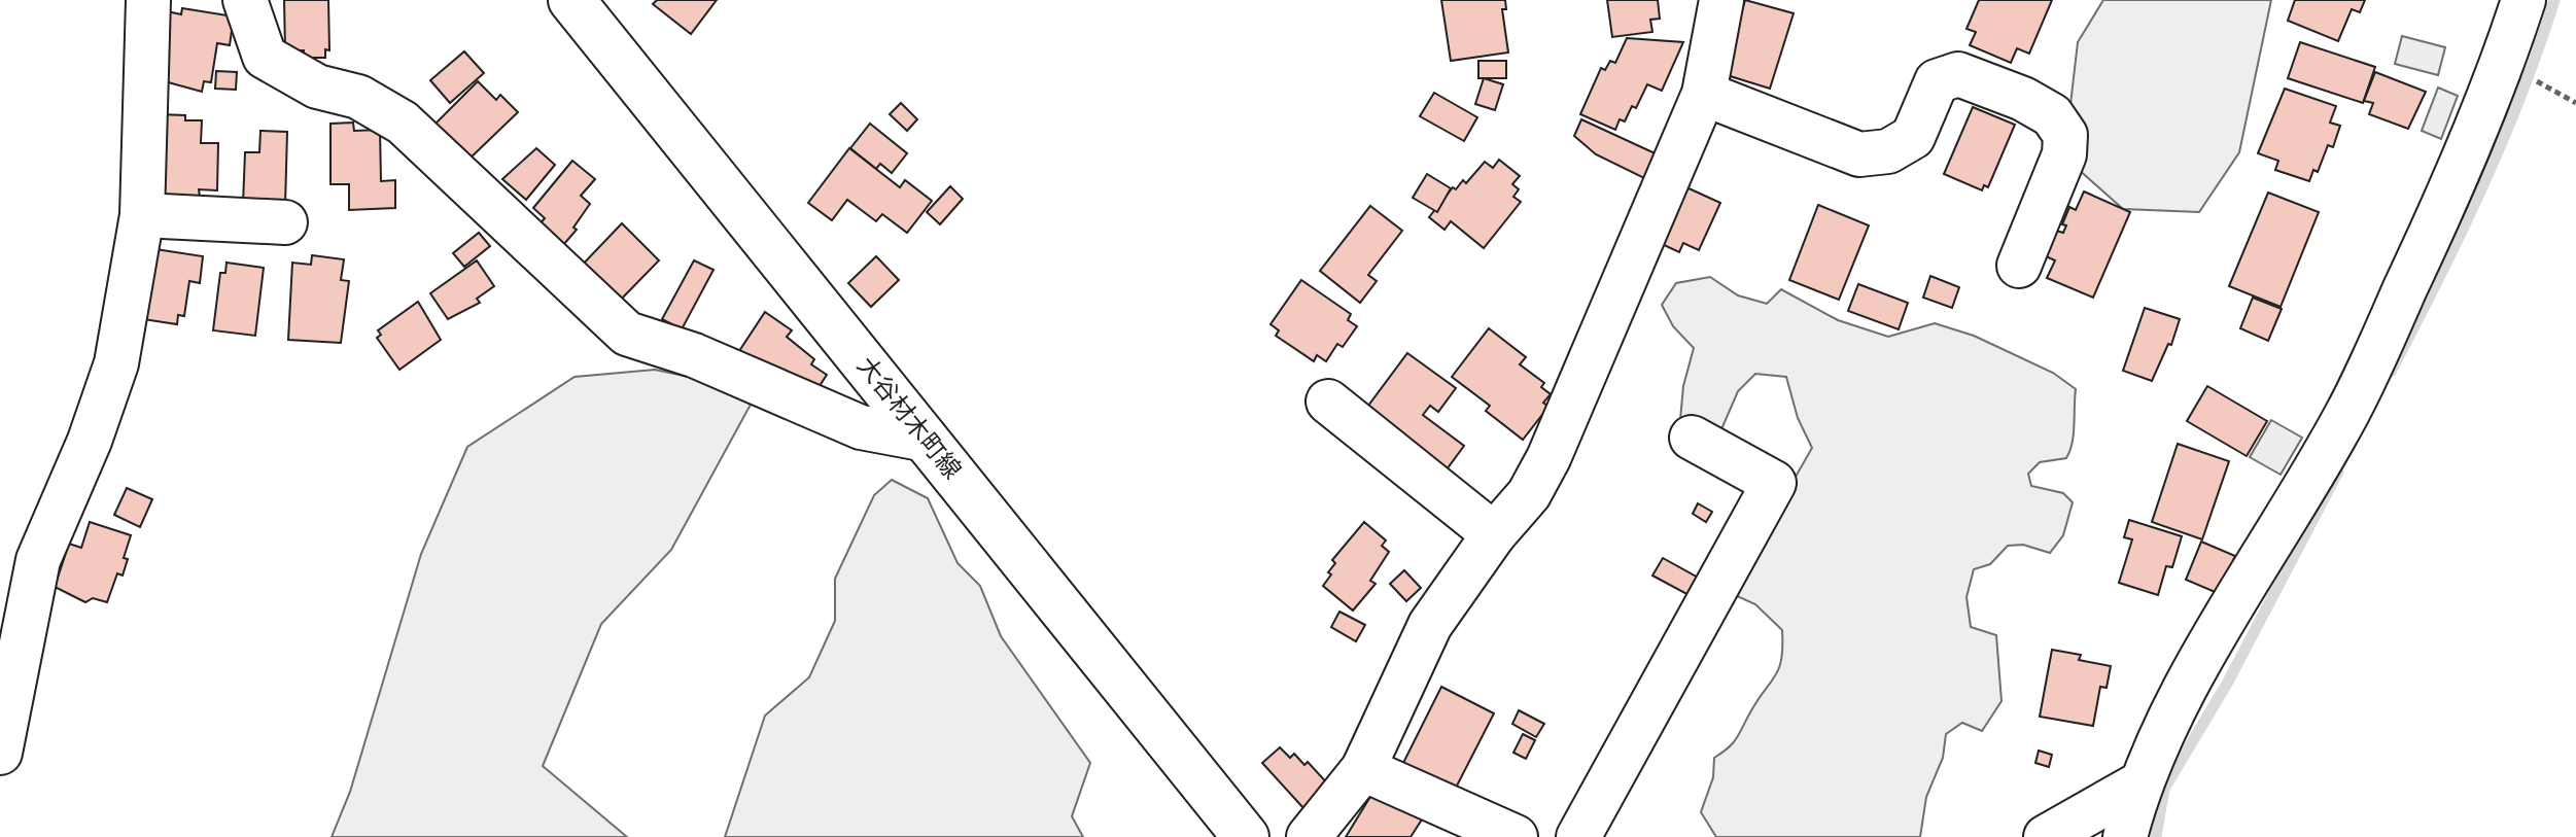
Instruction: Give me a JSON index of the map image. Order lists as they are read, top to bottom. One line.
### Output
{"streets":{"main road":["大谷材木町線"]}}
